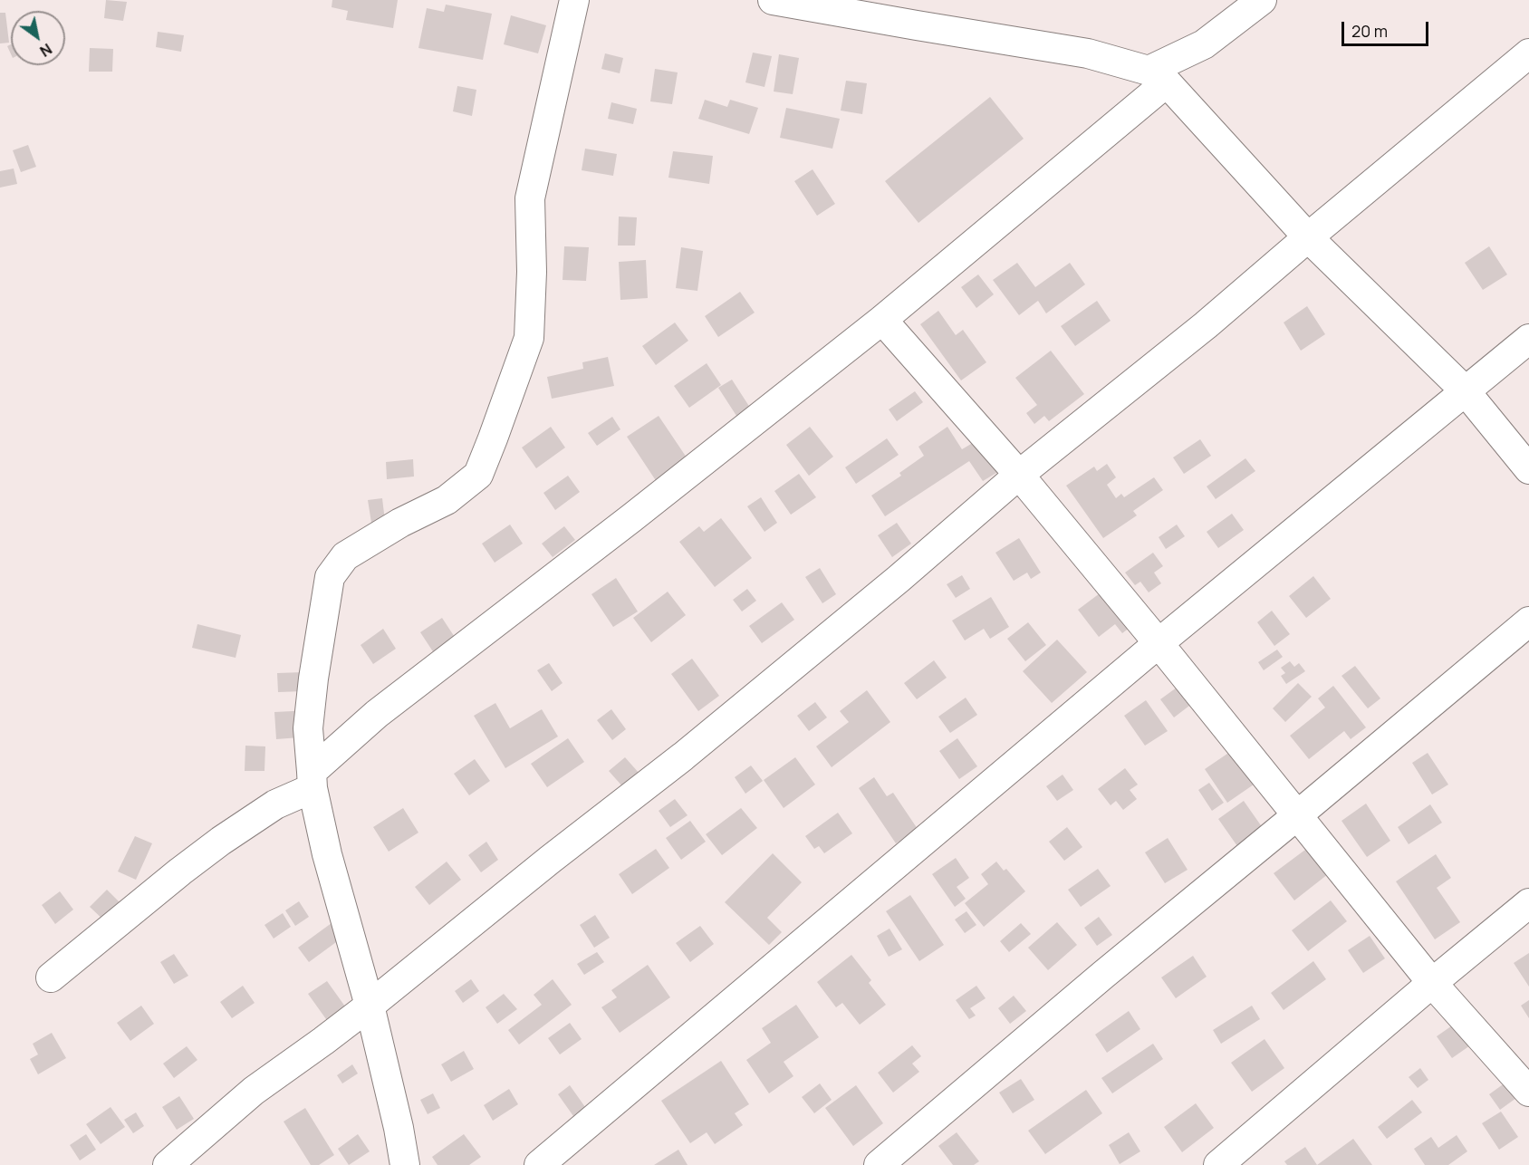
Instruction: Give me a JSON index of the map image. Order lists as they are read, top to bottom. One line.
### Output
{"scale_bar":"20 m","north":"bottom right"}
